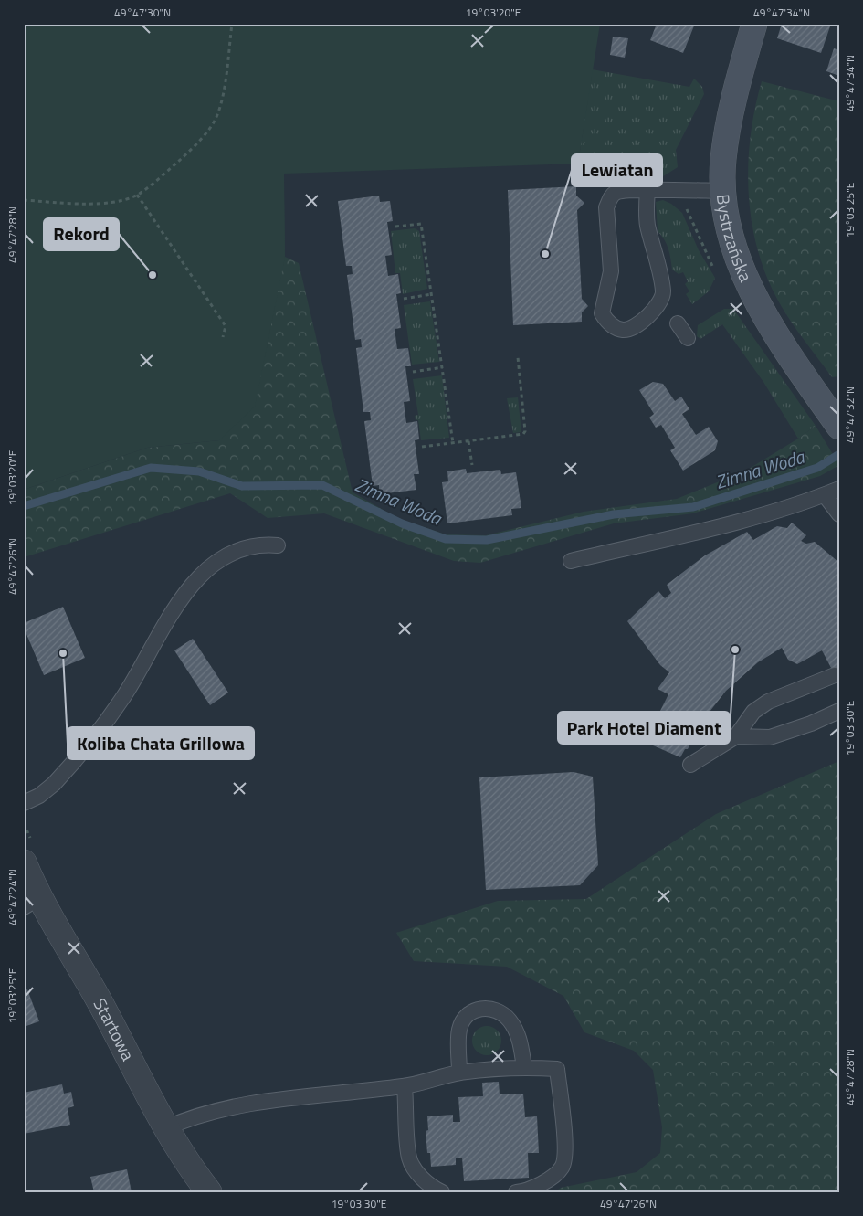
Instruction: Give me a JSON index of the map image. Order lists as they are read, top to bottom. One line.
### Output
{"streets":{"street":["Bystrzańska","Startowa"]},"water":["Zimna Woda"],"places":["Lewiatan","Rekord","Park Hotel Diament","Koliba Chata Grillowa"],"coordinates":["49°47'30\"N","19°03'20\"E","49°47'34\"N","19°03'25\"E","49°47'28\"N","49°47'32\"N","49°47'26\"N","19°03'30\"E","49°47'24\"N"]}
